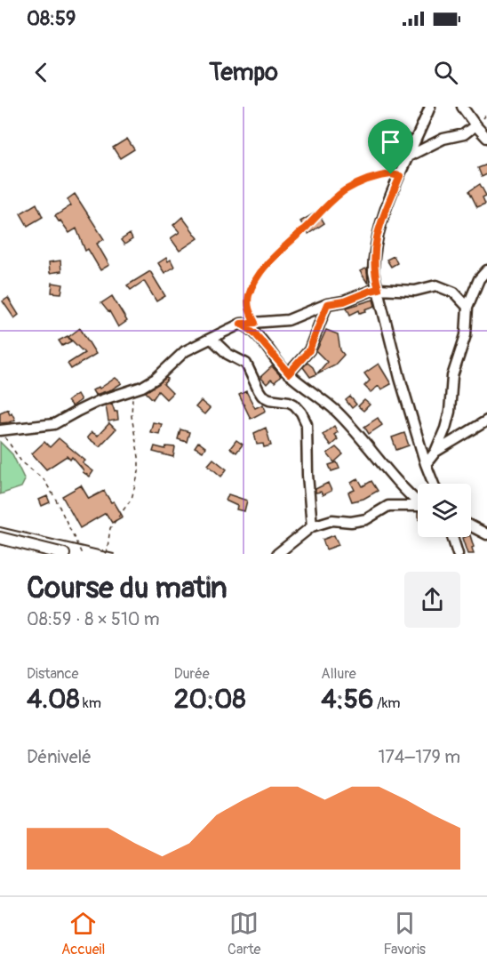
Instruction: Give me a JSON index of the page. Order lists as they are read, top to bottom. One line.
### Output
{"page":{"status":"08:59","header":"Tempo","heading":["Course du matin","08:59 · 8 × 510 m"],"stats":[["Distance","4.08 km"],["Durée","20:08"],["Allure","4:56 /km"]],"chart":["Dénivelé","174–179 m"],"tabs":["Accueil","Carte","Favoris"]}}
